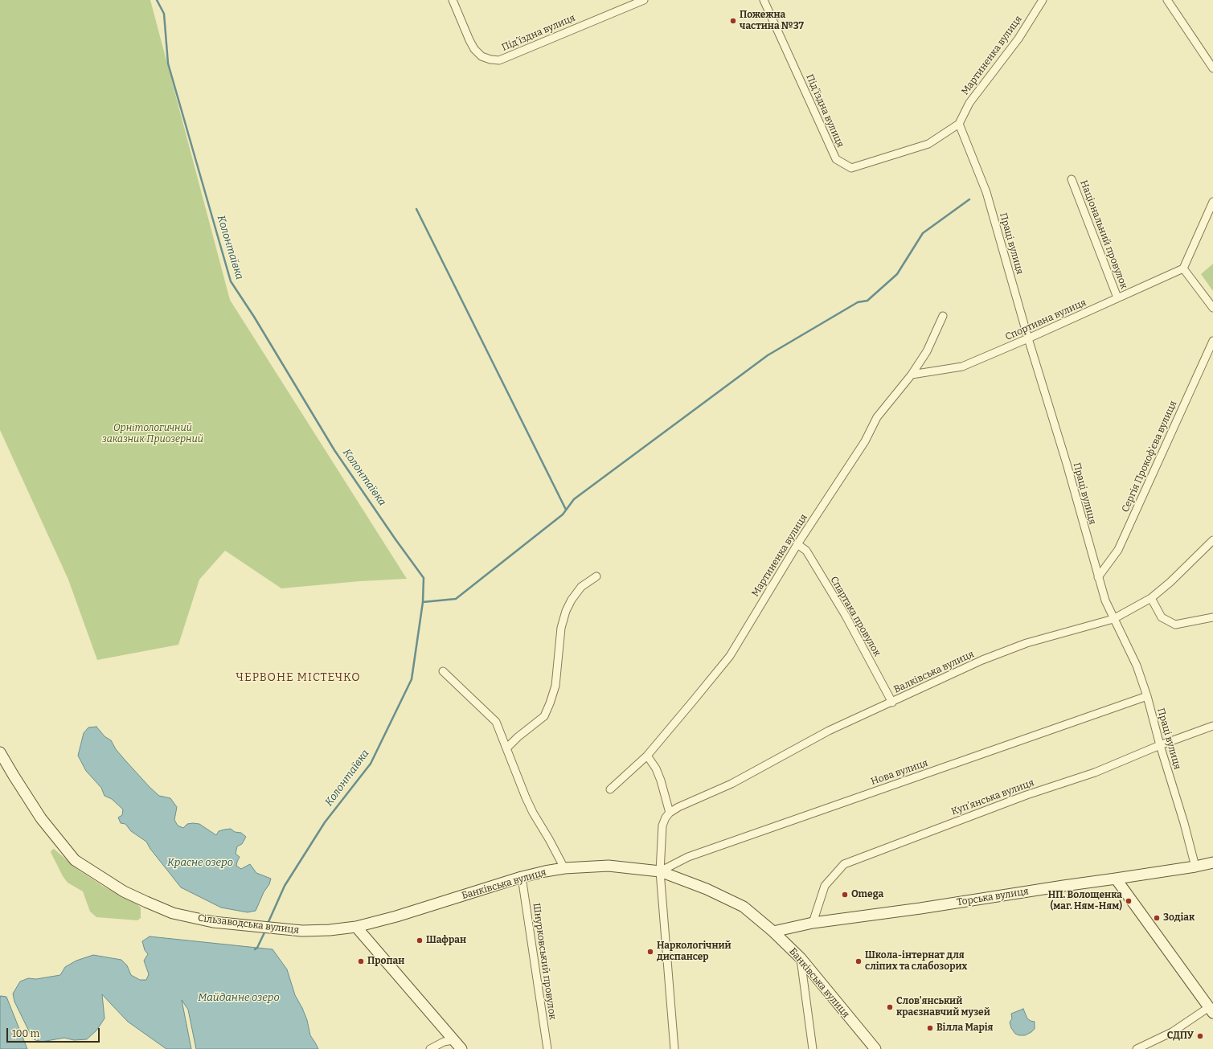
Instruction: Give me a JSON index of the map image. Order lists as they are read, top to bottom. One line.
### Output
{"streets":{"main road":["Банківська вулиця","Торська вулиця","Сільзаводська вулиця"],"street":["Під’їздна вулиця","Мартиненка вулиця","Національний провулок","Праці вулиця","Спортивна вулиця","Сергія Прокоф’єва вулиця","Спартака провулок","Валківська вулиця","Нова вулиця","Куп’янська вулиця","Шнурковський провулок"]},"crossings":[["Під’їздна вулиця","Мартиненка вулиця"],["Під’їздна вулиця","Праці вулиця"],["Мартиненка вулиця","Праці вулиця"],["Мартиненка вулиця","Спортивна вулиця"],["Мартиненка вулиця","Спартака провулок"],["Національний провулок","Спортивна вулиця"],["Праці вулиця","Спортивна вулиця"],["Праці вулиця","Сергія Прокоф’єва вулиця"],["Праці вулиця","Валківська вулиця"],["Праці вулиця","Нова вулиця"],["Праці вулиця","Куп’янська вулиця"],["Праці вулиця","Торська вулиця"],["Спартака провулок","Валківська вулиця"],["Валківська вулиця","Нова вулиця"],["Валківська вулиця","Банківська вулиця"],["Нова вулиця","Банківська вулиця"],["Куп’янська вулиця","Торська вулиця"],["Банківська вулиця","Торська вулиця"],["Банківська вулиця","Сільзаводська вулиця"],["Банківська вулиця","Шнурковський провулок"]],"districts":["ЧЕРВОНЕ МІСТЕЧКО"],"water":["Колонтаївка","Красне озеро","Майданне озеро"],"parks":["Орнiтологичний заказник Приозерний"],"places":["Пожежна частина №37","Omega","НП. Волощенка (маг. Ням-Ням)","Зодіак","Шафран","Наркологічний диспансер","Пропан","Школа-інтернат для сліпих та слабозорих","Слов'янський краєзнавчий музей","Вілла Марія","СДПУ"],"scale_bar":"100 m"}
